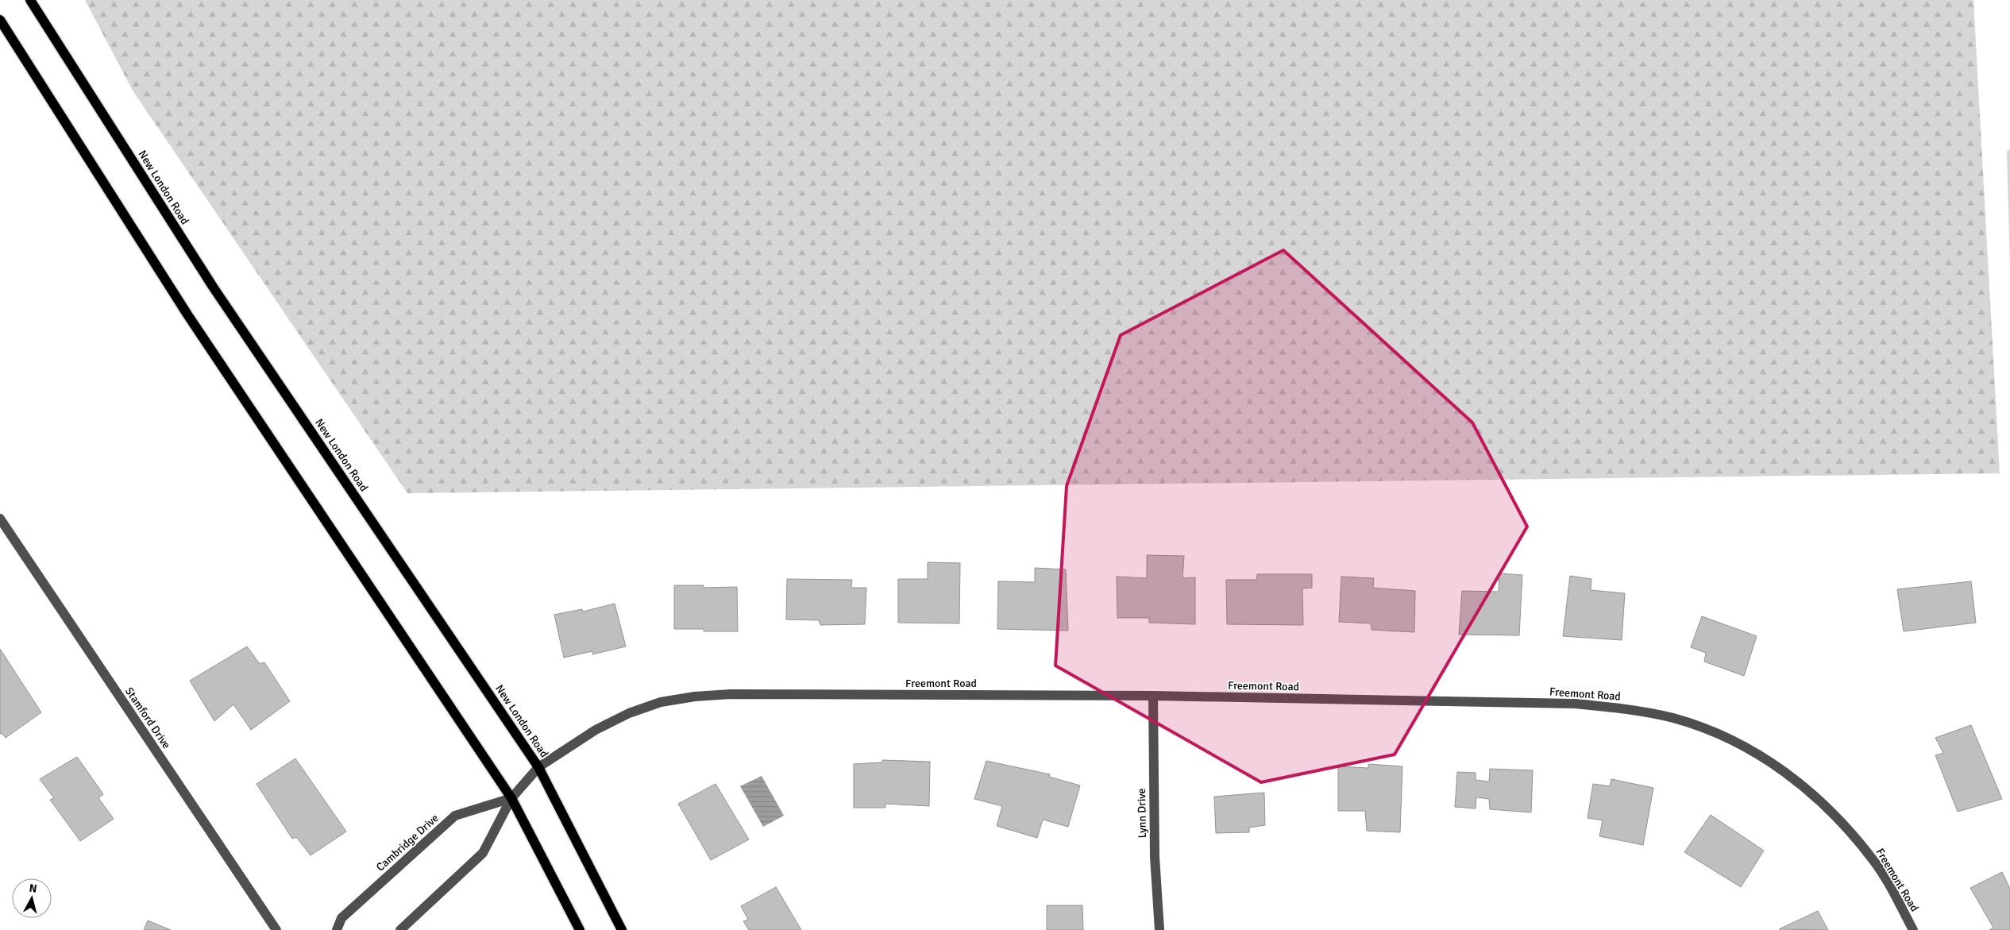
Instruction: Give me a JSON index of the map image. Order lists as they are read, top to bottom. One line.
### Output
{"streets":{"main road":["New London Road"],"street":["Freemont Road","Stamford Drive","Lynn Drive","Cambridge Drive"]},"crossings":[["New London Road","Freemont Road"],["Freemont Road","Lynn Drive"]],"north":"top"}
